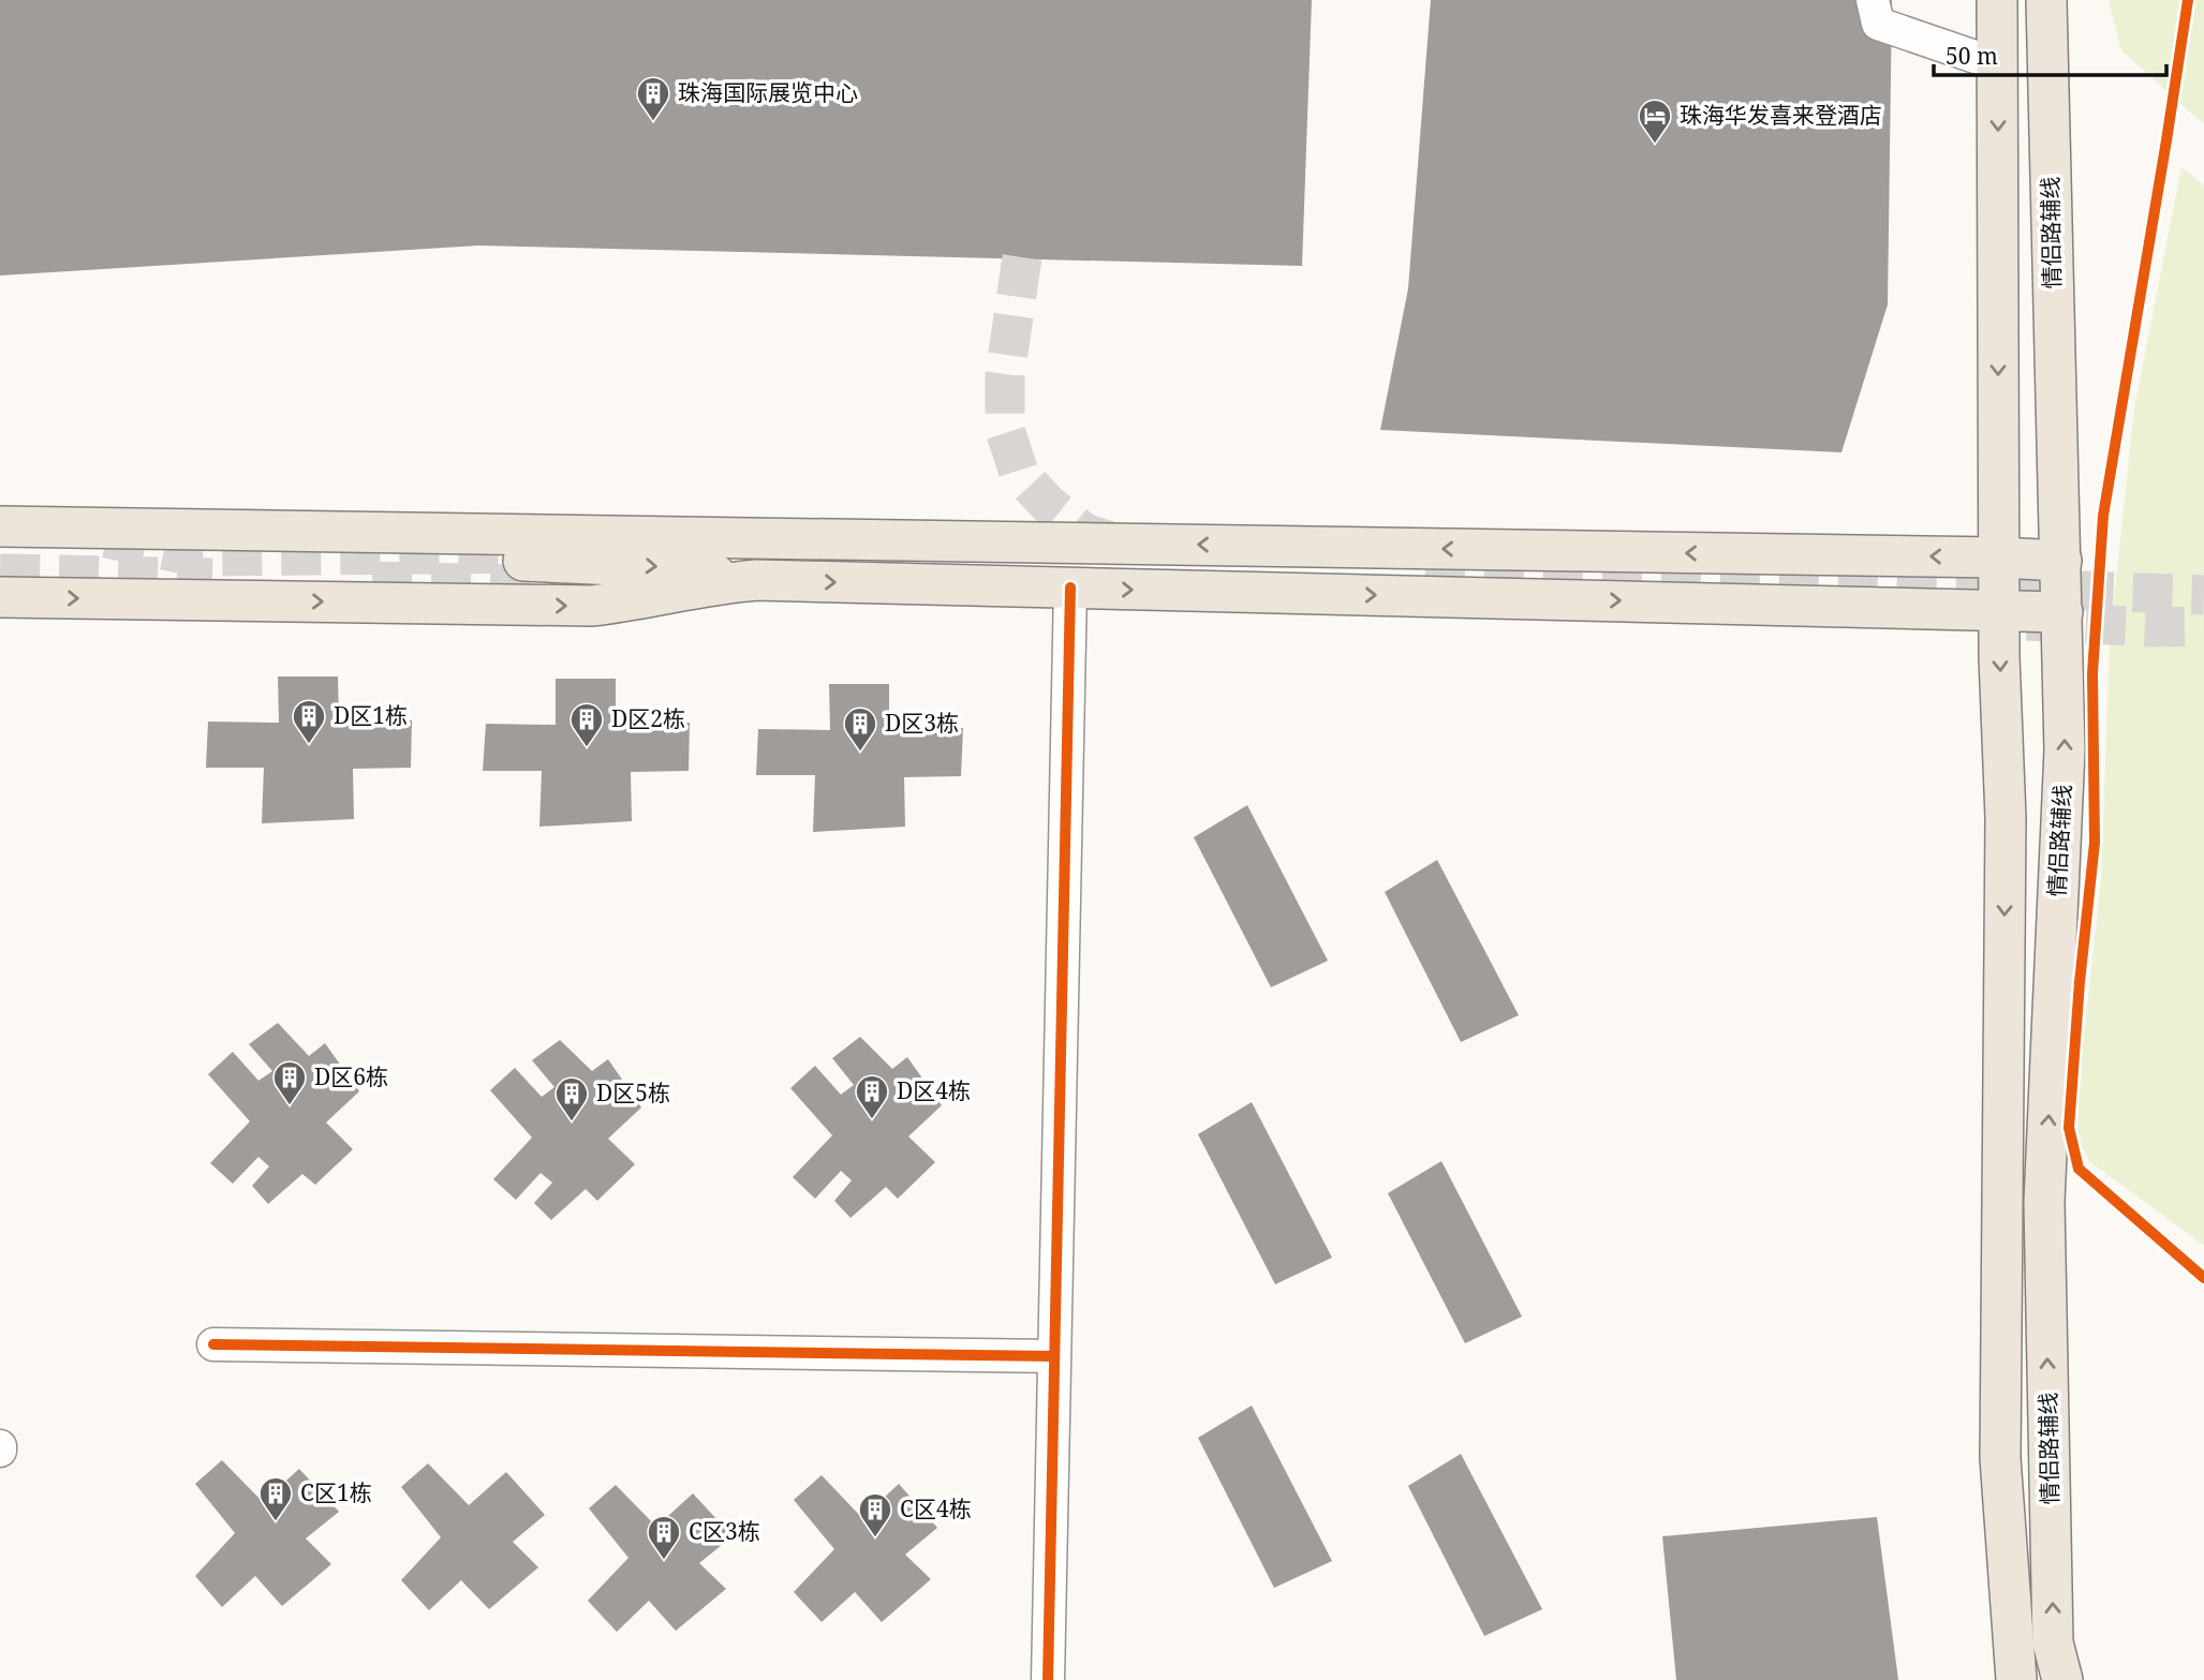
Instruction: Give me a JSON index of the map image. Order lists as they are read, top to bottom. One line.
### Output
{"streets":{"main road":["情侣路辅线"]},"places":{"building":["珠海国际展览中心","D区1栋","D区2栋","D区3栋","D区6栋","D区4栋","D区5栋","C区1栋","C区4栋","C区3栋"],"hotel":["珠海华发喜来登酒店"]},"scale_bar":"50 m"}
